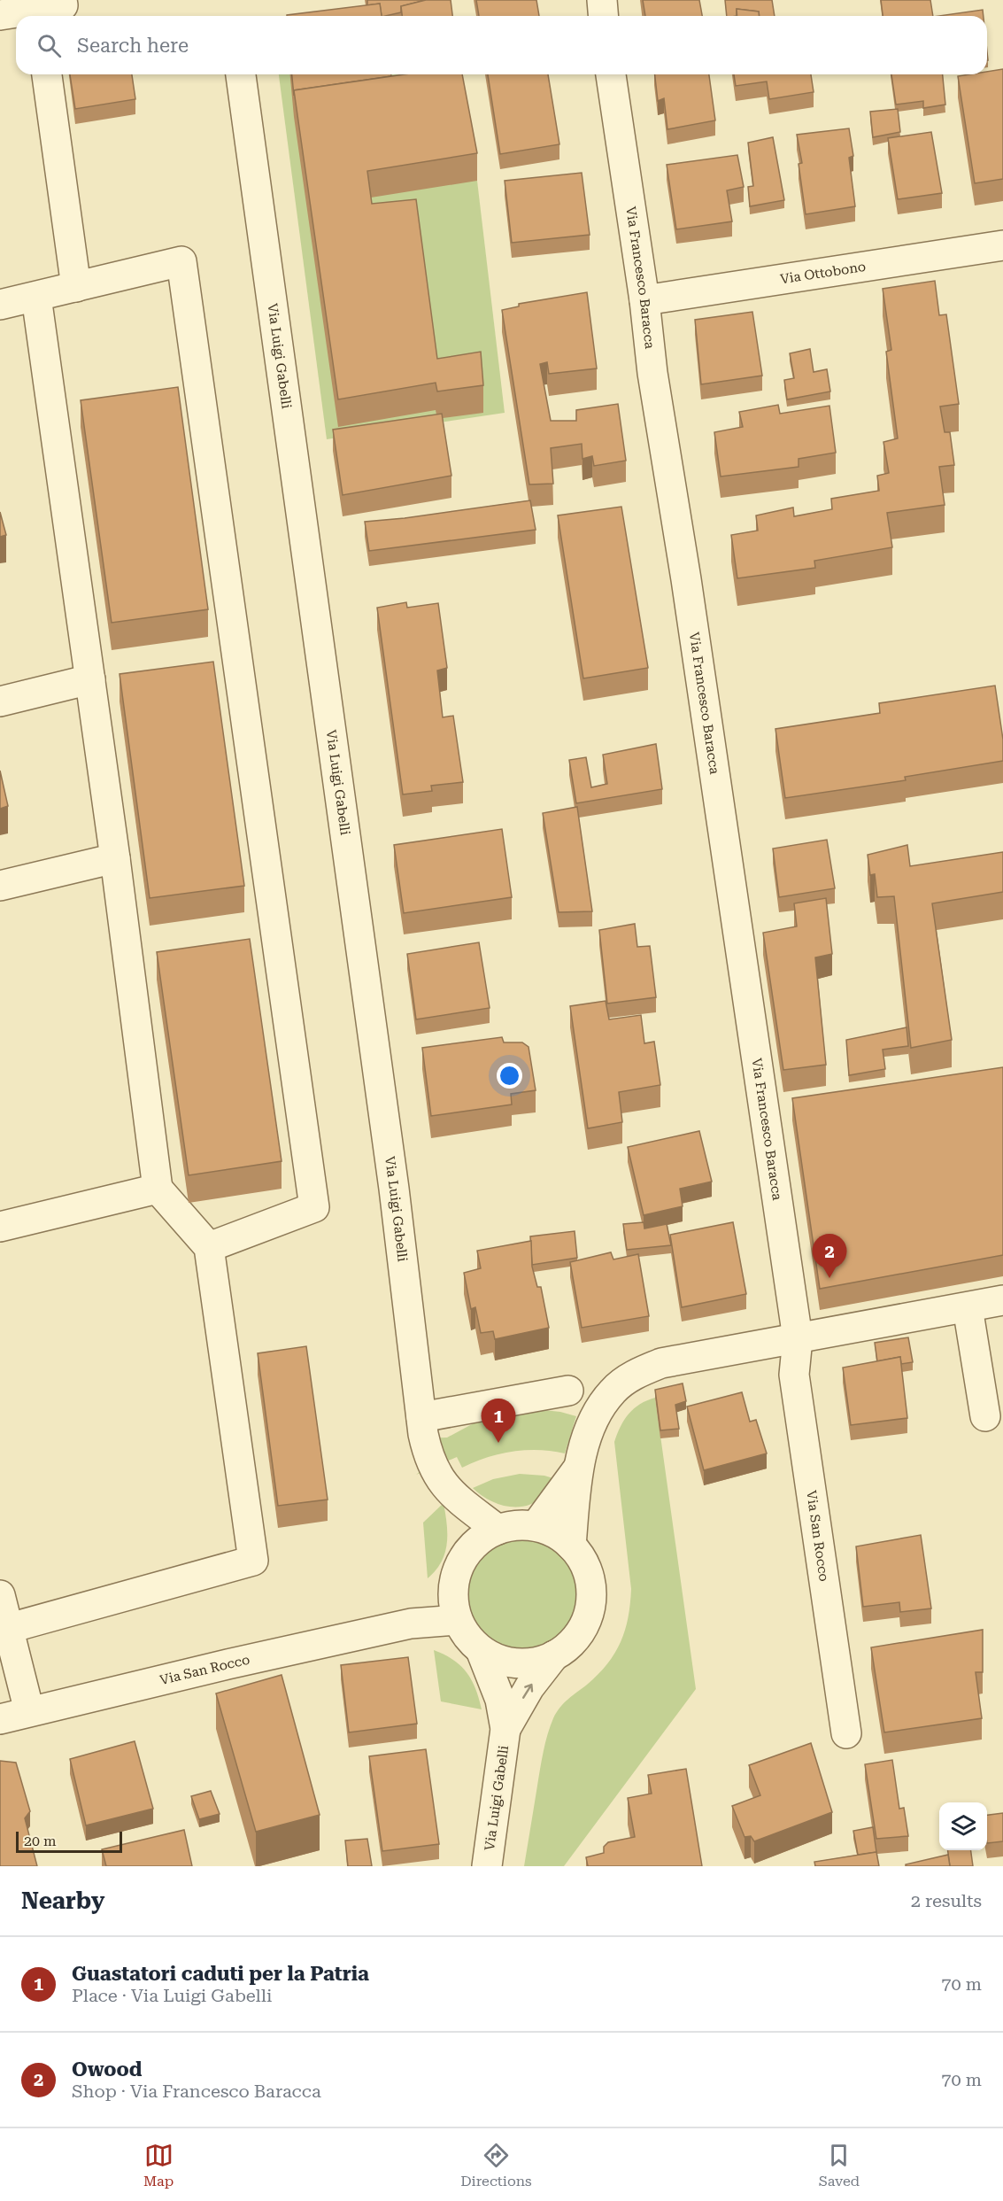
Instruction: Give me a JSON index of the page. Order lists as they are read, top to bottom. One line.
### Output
{"streets":{"street":["Via Ottobono","Via Francesco Baracca","Via Luigi Gabelli","Via San Rocco"]},"crossings":[["Via Ottobono","Via Francesco Baracca"],["Via Francesco Baracca","Via San Rocco"],["Via Luigi Gabelli","Via San Rocco"]],"scale_bar":"20 m","page":{"search":"Search here","pins":["2","1"],"scale":"20 m","heading":["Nearby","2 results"],"list":[{"mark":"1","name":"Guastatori caduti per la Patria","note":"Place · Via Luigi Gabelli","value":"70 m"},{"mark":"2","name":"Owood","note":"Shop · Via Francesco Baracca","value":"70 m"}],"nav":["Map","Directions","Saved"]}}
